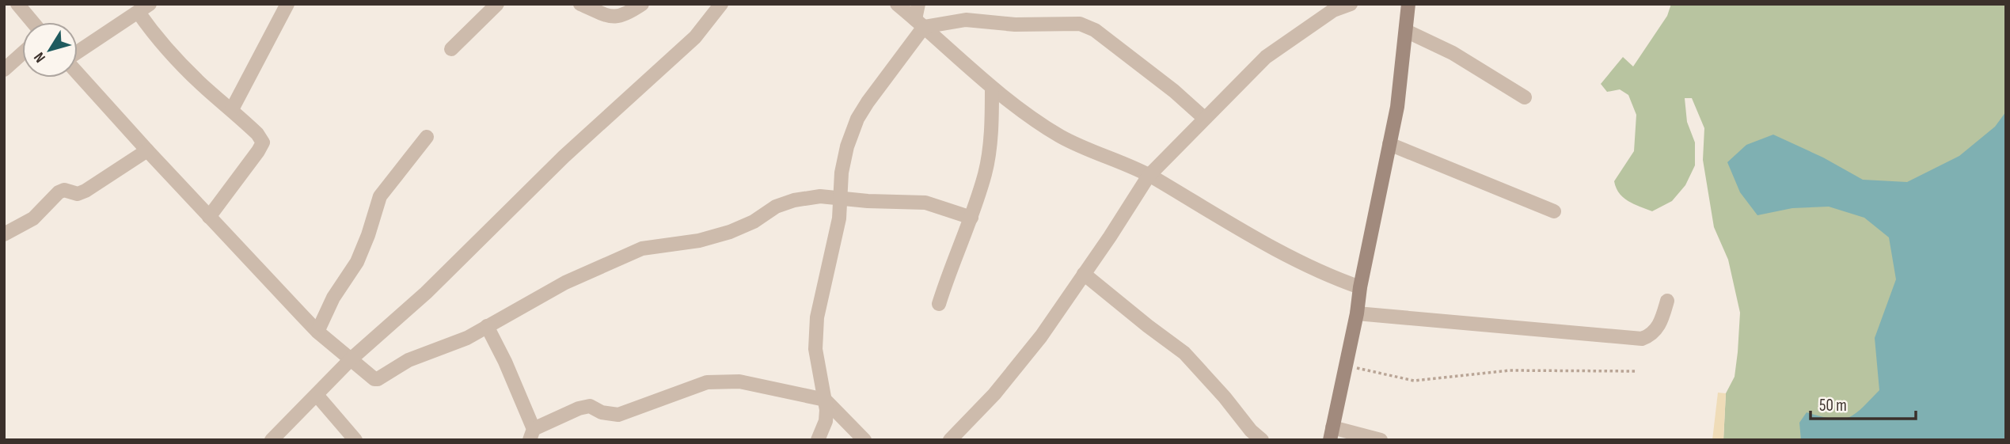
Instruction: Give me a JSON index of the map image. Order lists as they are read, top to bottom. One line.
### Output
{"scale_bar":"50 m","north":"bottom left"}
